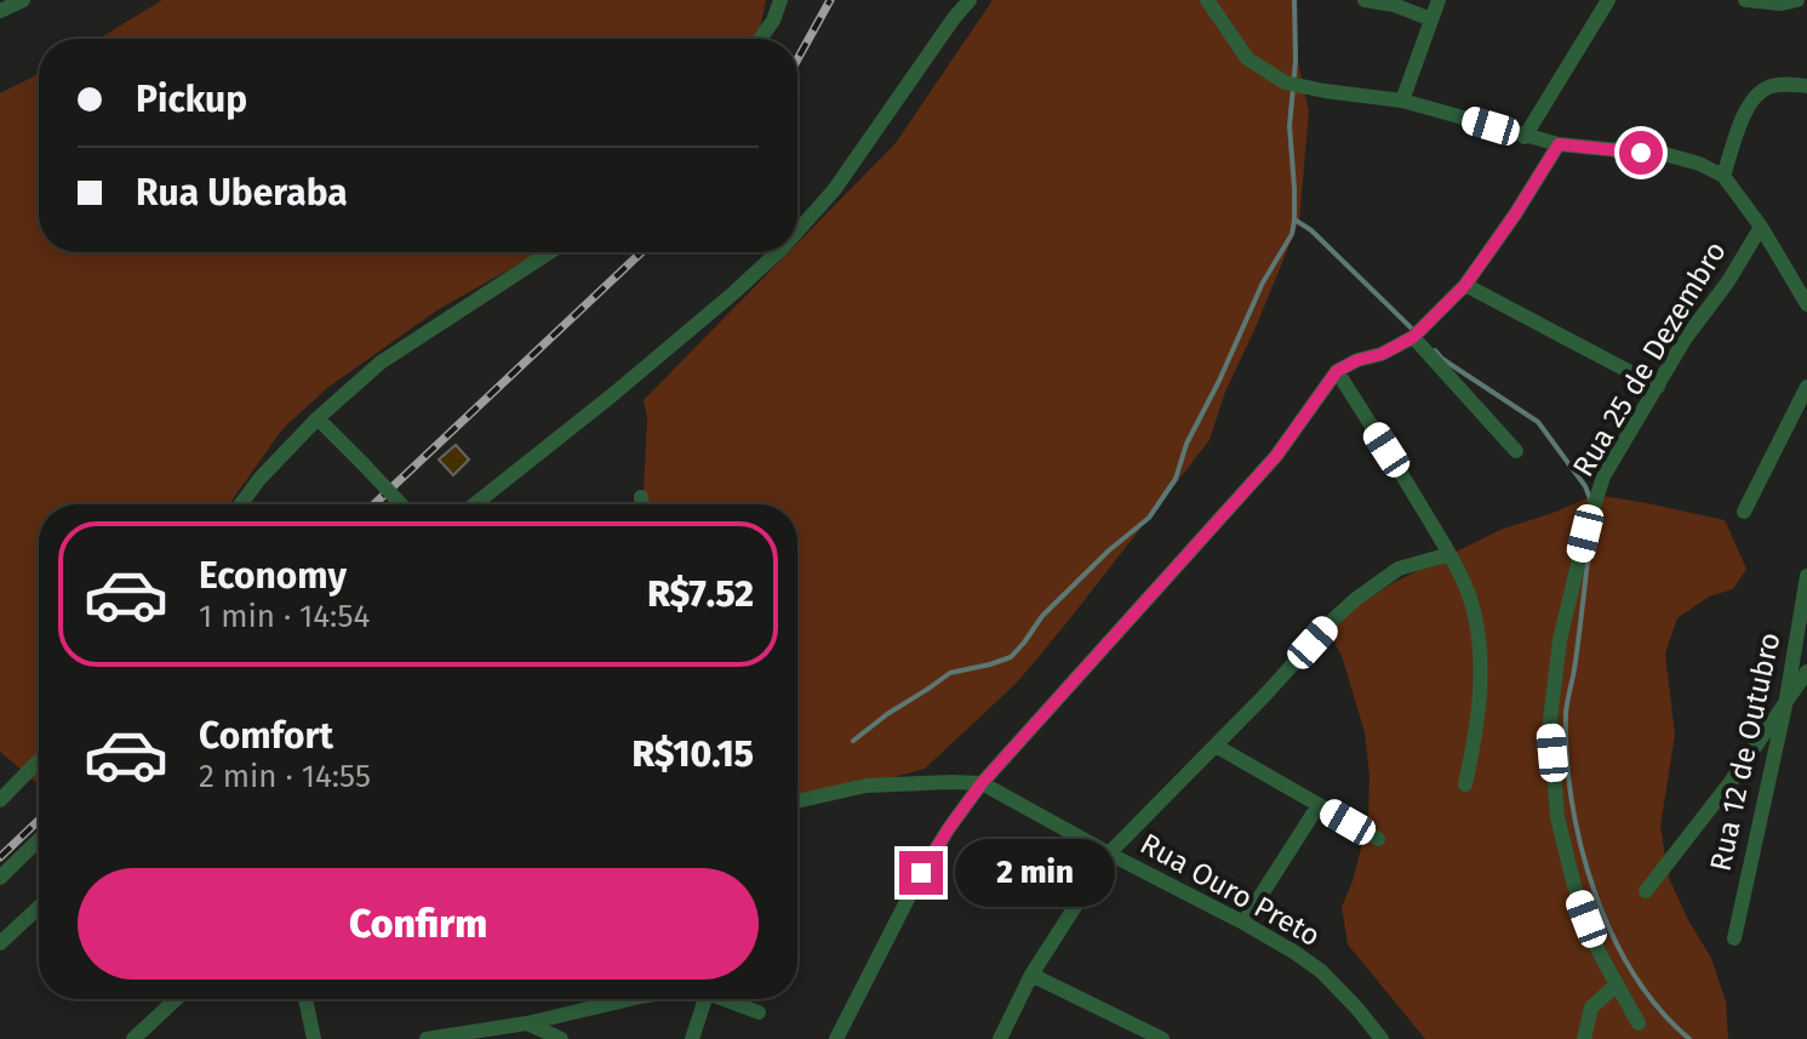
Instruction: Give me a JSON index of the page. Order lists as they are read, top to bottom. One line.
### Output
{"streets":{"street":["Rua 25 de Dezembro","Rua 12 de Outubro","Rua Ouro Preto"]},"page":{"banner":["Pickup","Rua Uberaba"],"list":[{"name":"Economy","note":"1 min · 14:54","value":"R$7.52"},{"name":"Comfort","note":"2 min · 14:55","value":"R$10.15"}],"bubble":"2 min","buttons":"Confirm"}}
